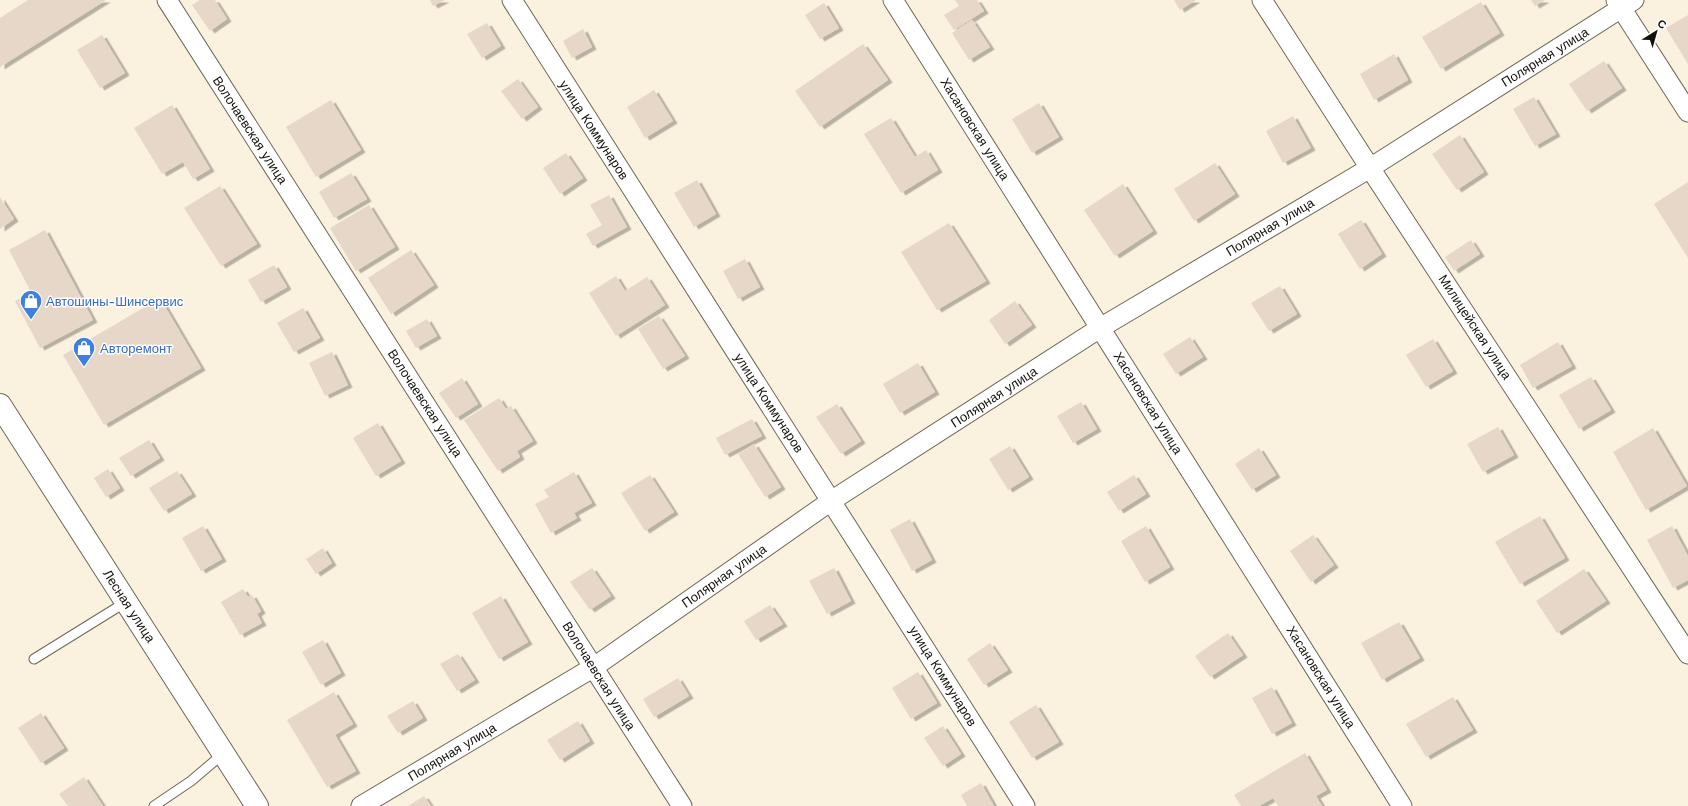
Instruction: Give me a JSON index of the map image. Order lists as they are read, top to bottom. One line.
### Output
{"streets":{"street":["Полярная улица","Хасановская улица","Волочаевская улица","улица Коммунаров","Милицейская улица","Лесная улица"]},"crossings":[["Полярная улица","Хасановская улица"],["Полярная улица","Волочаевская улица"],["Полярная улица","улица Коммунаров"],["Полярная улица","Милицейская улица"]],"places":{"shop":["Автошины-Шинсервис","Авторемонт"]},"north":"top right"}
